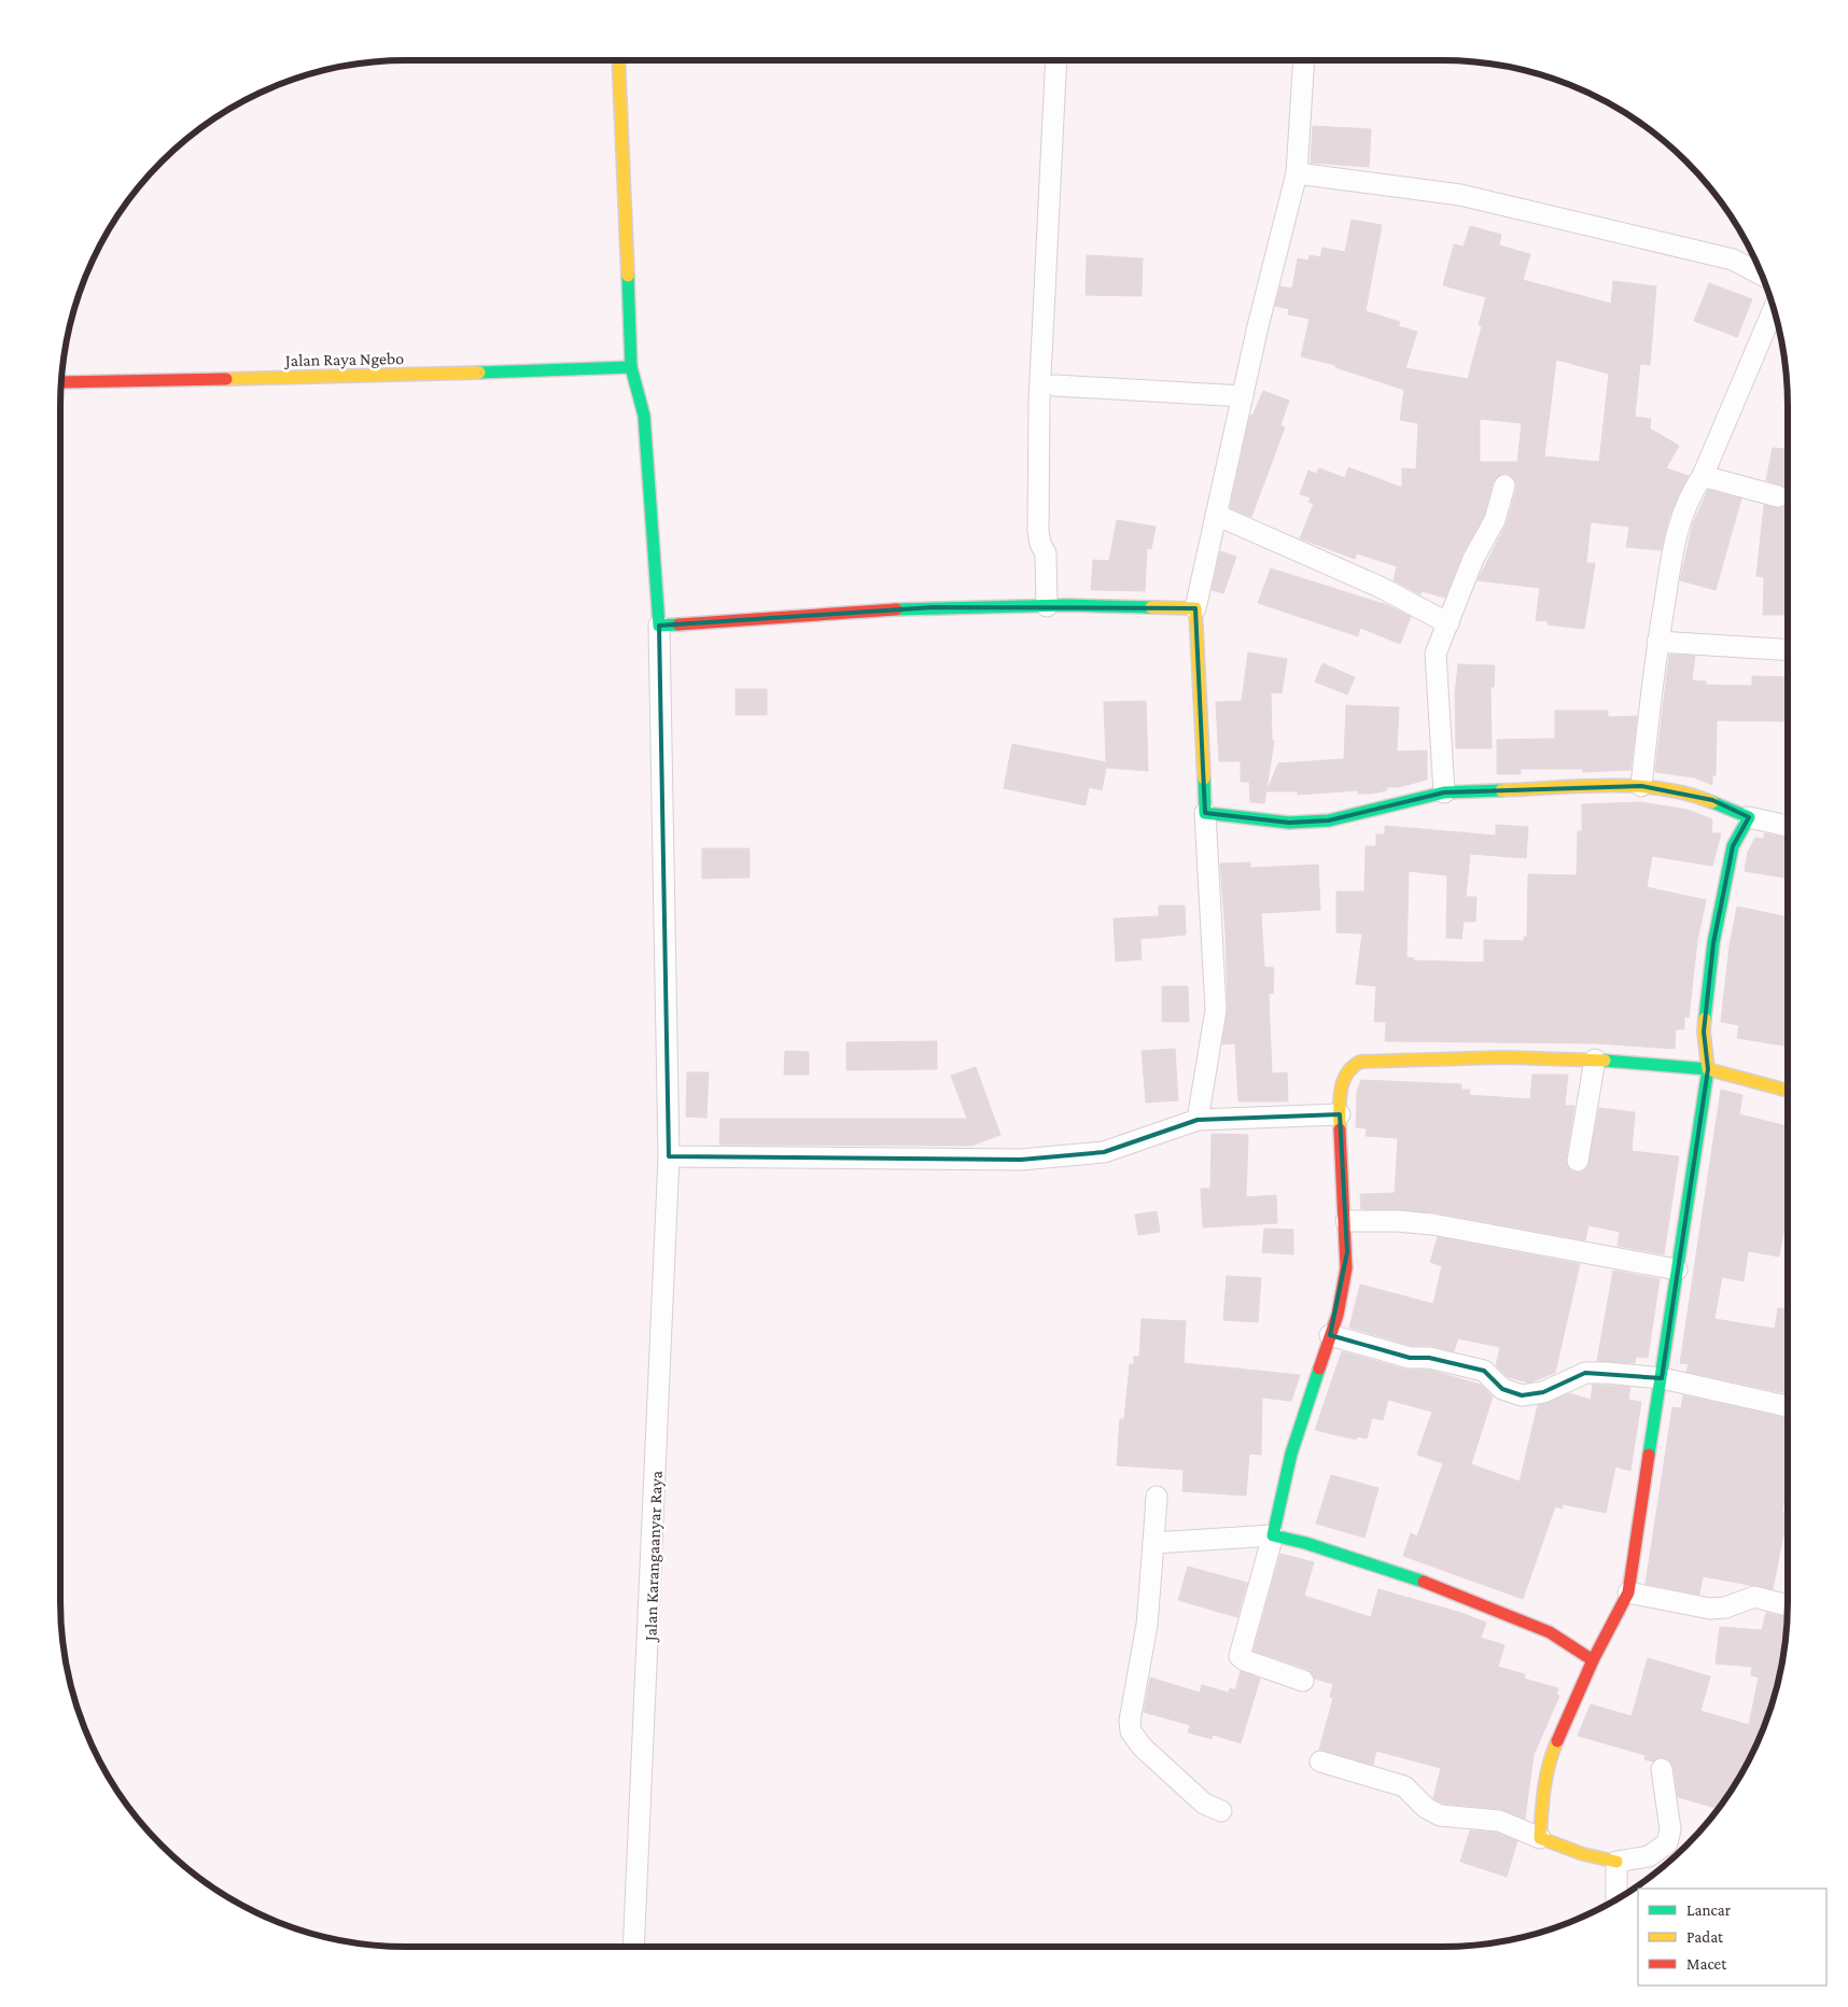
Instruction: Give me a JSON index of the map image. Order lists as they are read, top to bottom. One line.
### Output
{"streets":{"street":["Jalan Raya Ngebo","Jalan Karangaanyar Raya"]},"legend":["Lancar","Padat","Macet"]}
